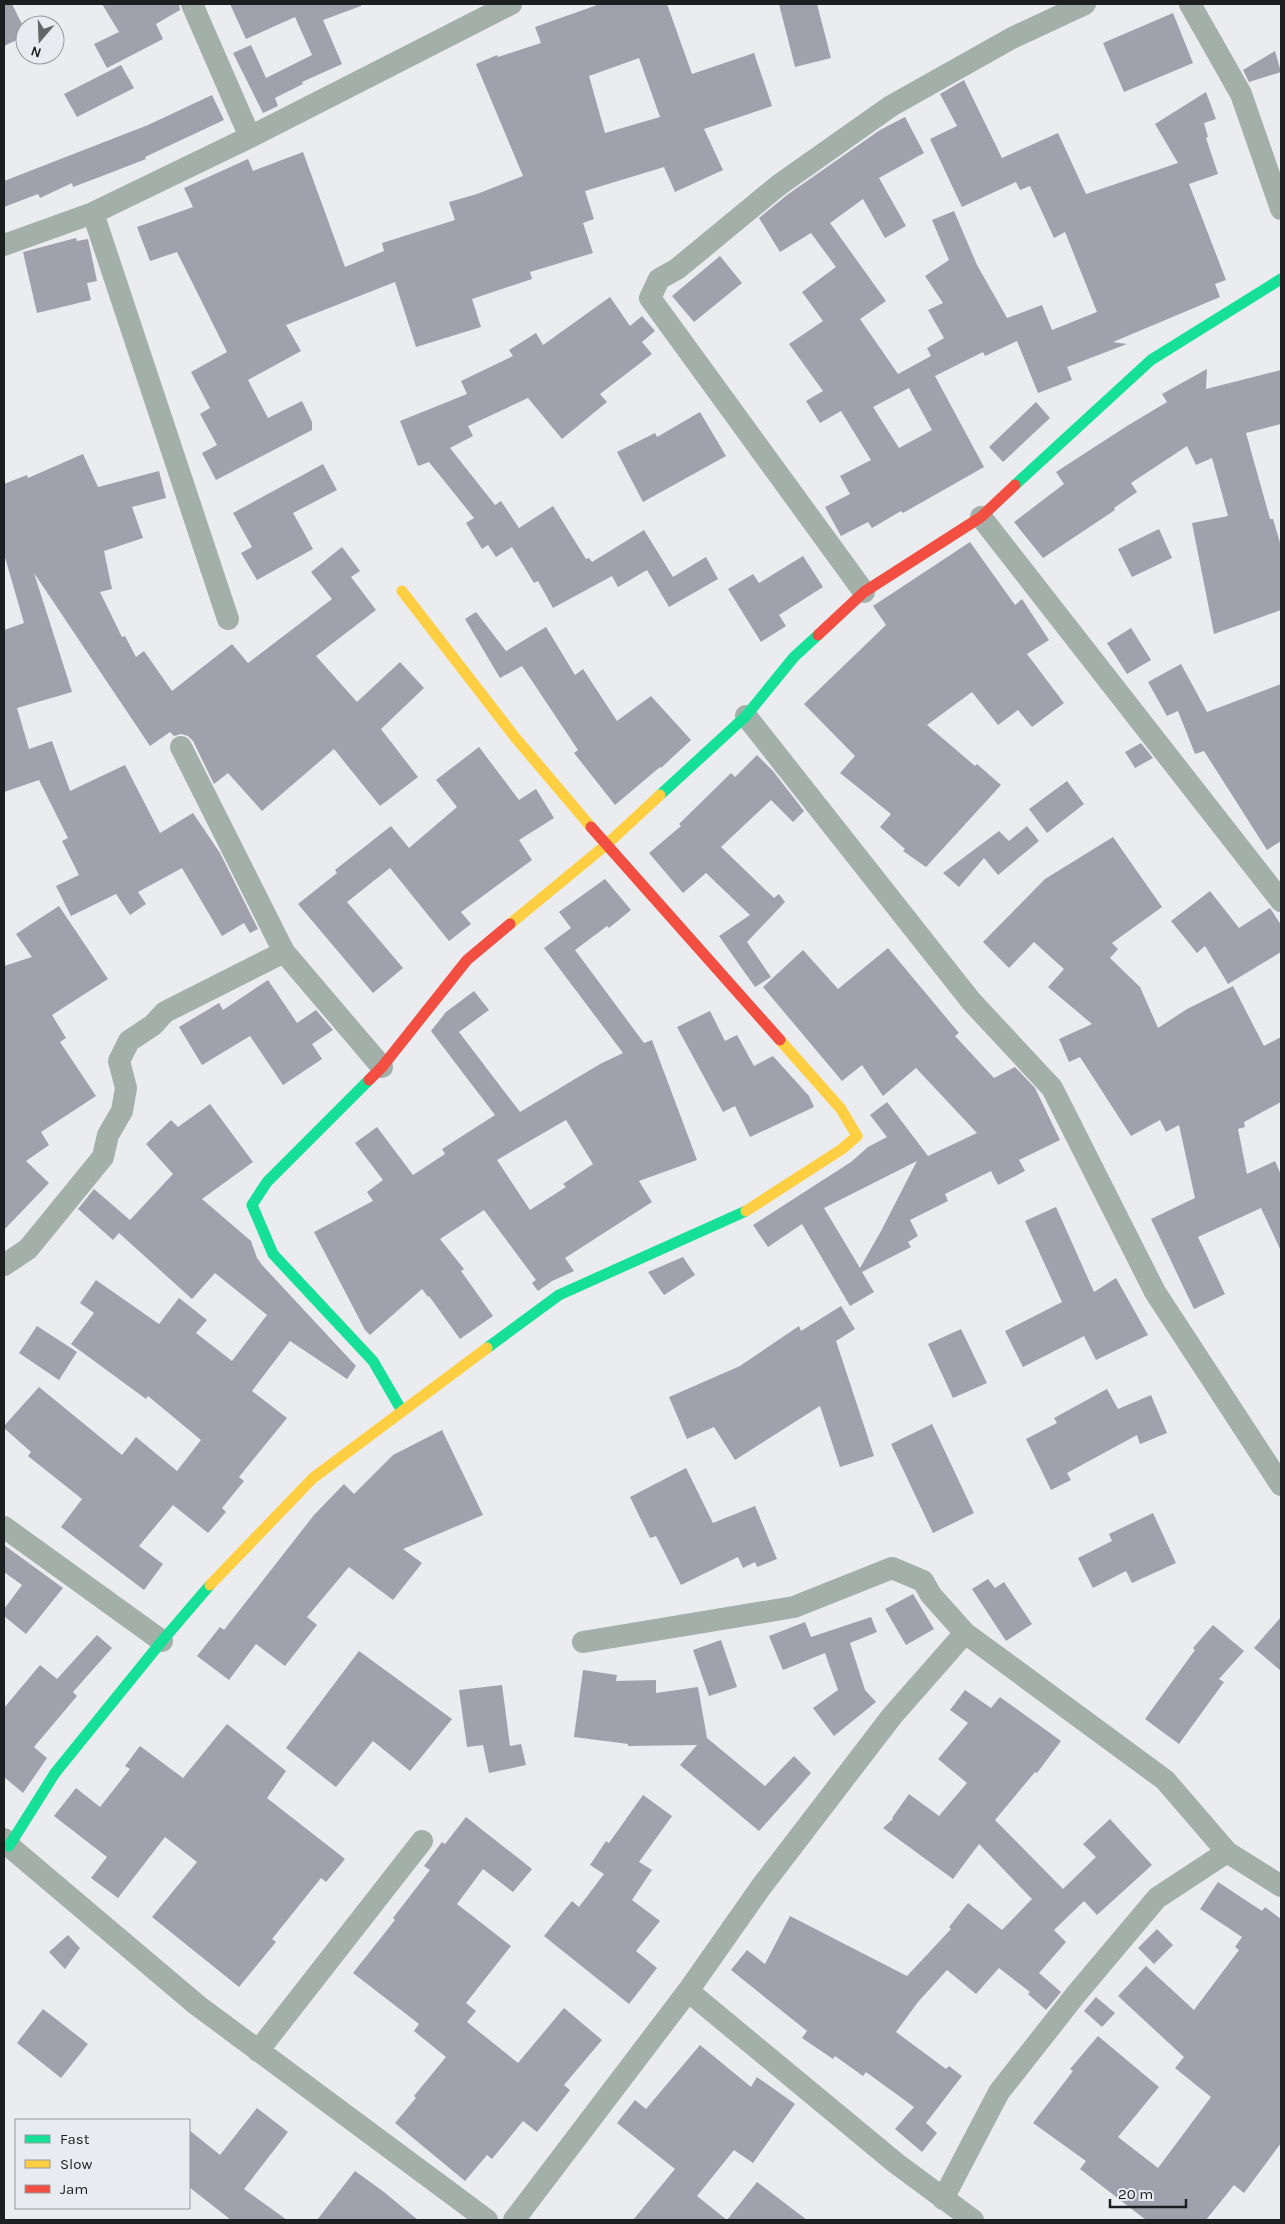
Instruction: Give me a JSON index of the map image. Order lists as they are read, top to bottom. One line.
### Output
{"legend":["Fast","Slow","Jam"],"scale_bar":"20 m","north":"bottom"}
